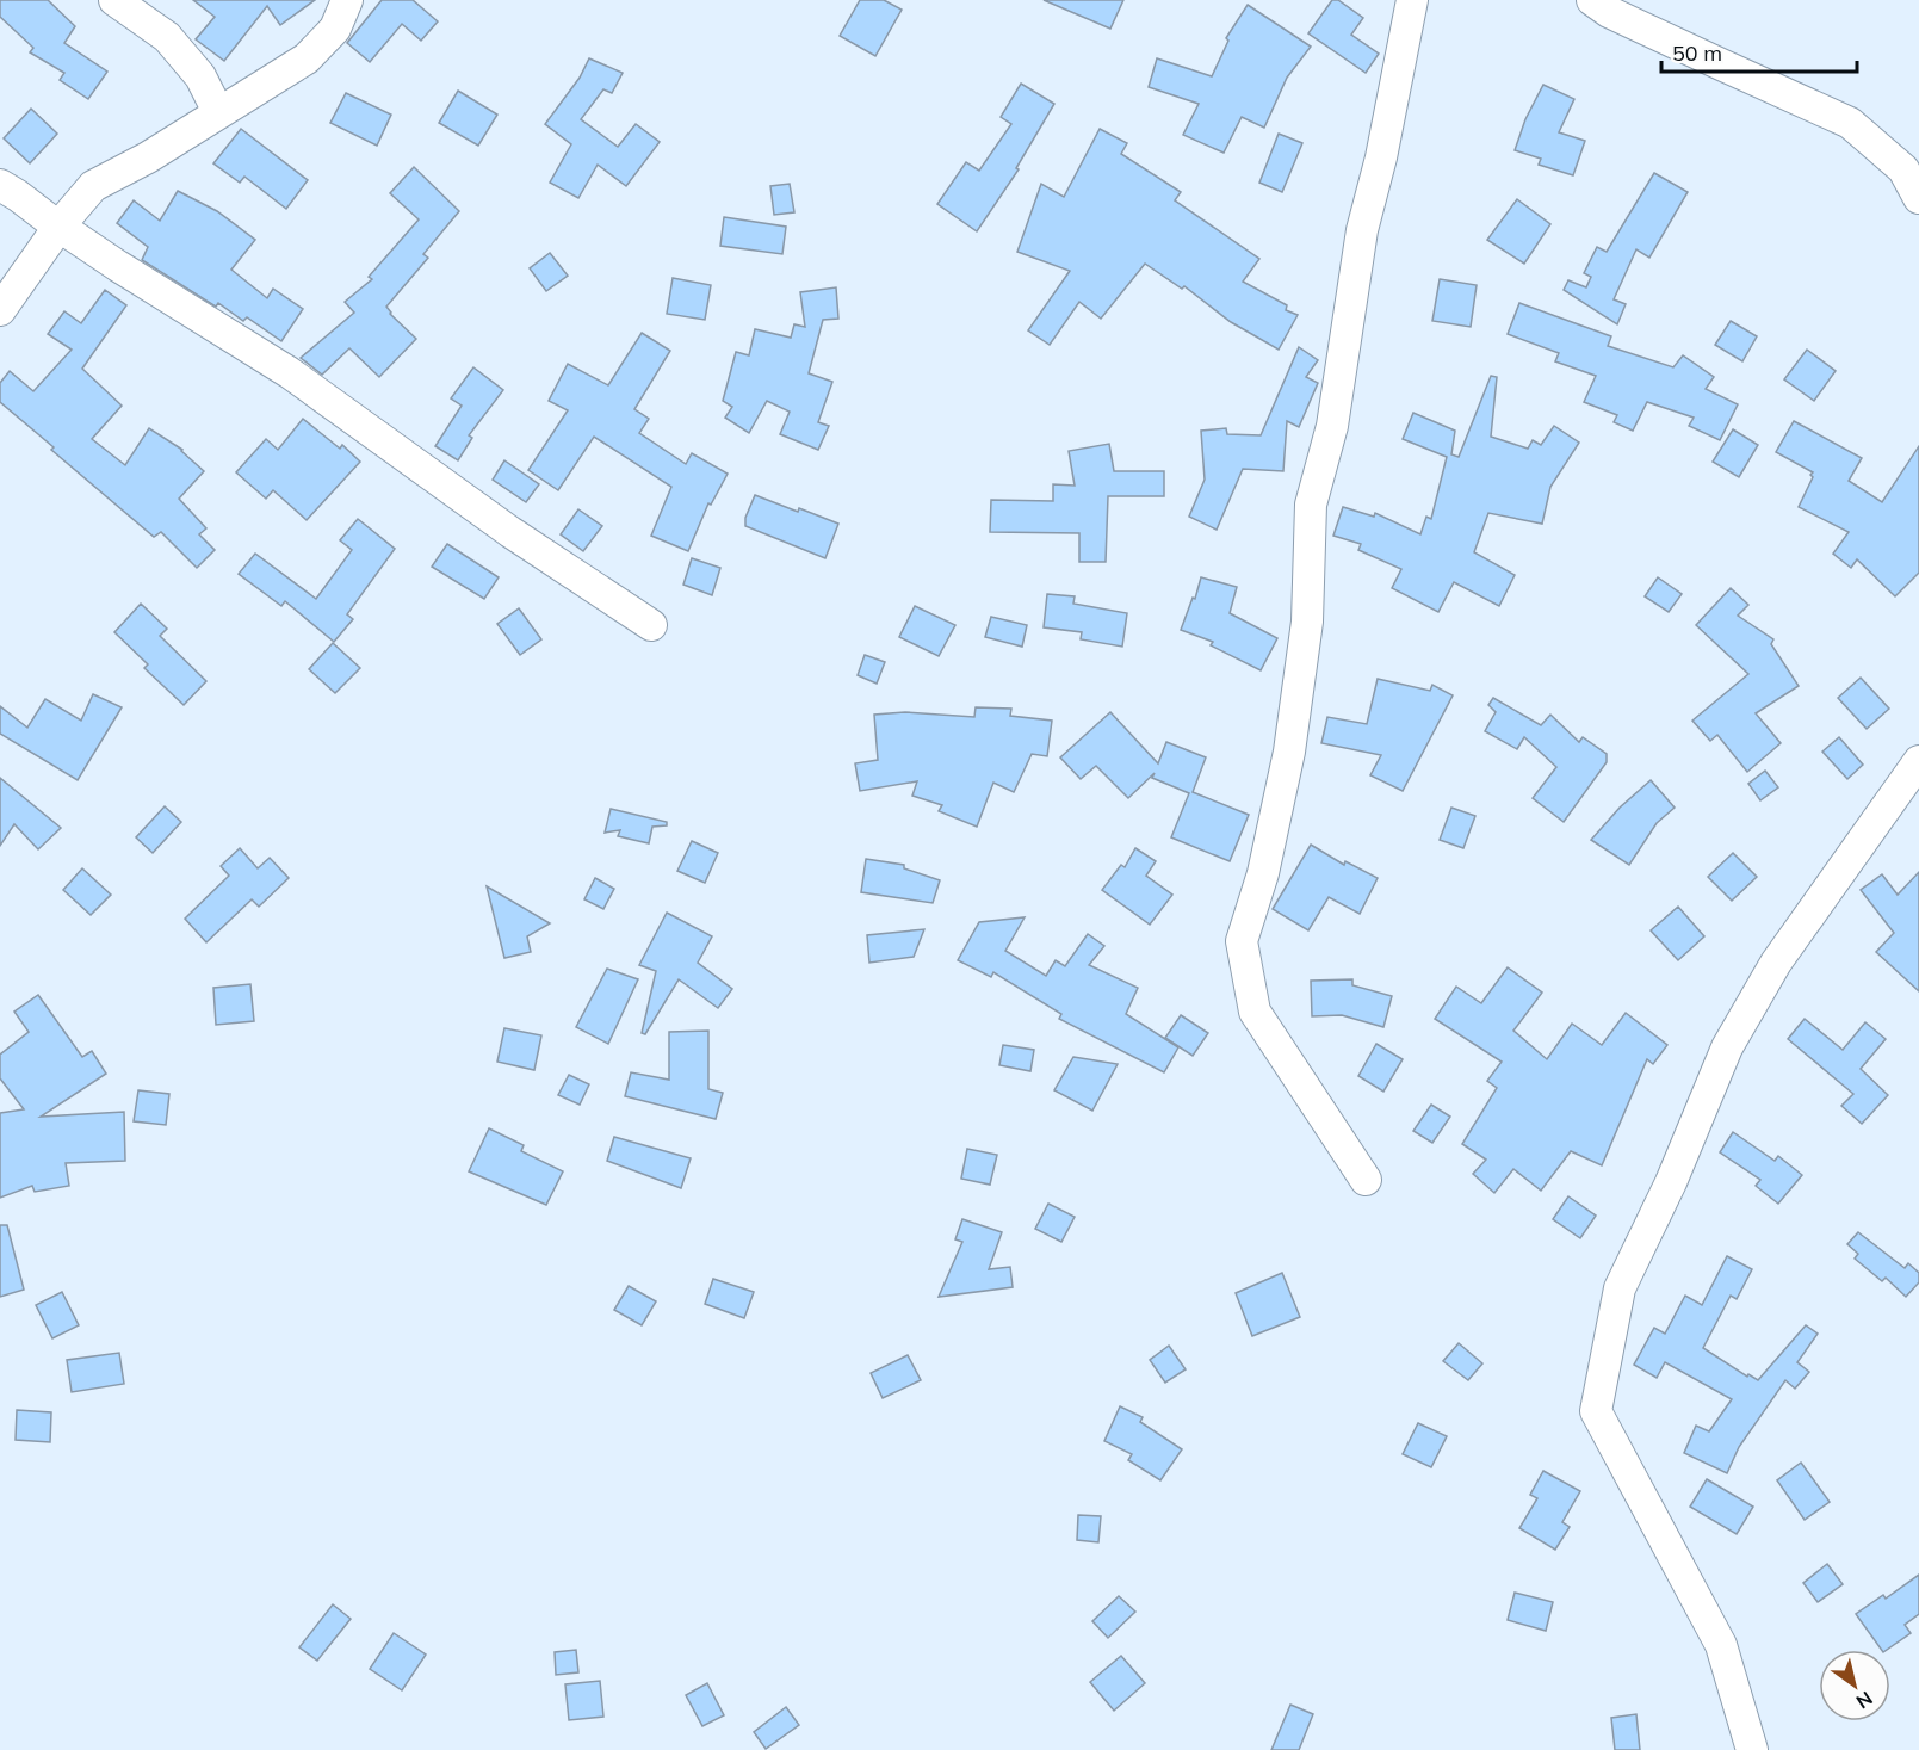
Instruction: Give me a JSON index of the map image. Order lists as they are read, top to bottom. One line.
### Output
{"scale_bar":"50 m","north":"bottom right"}
